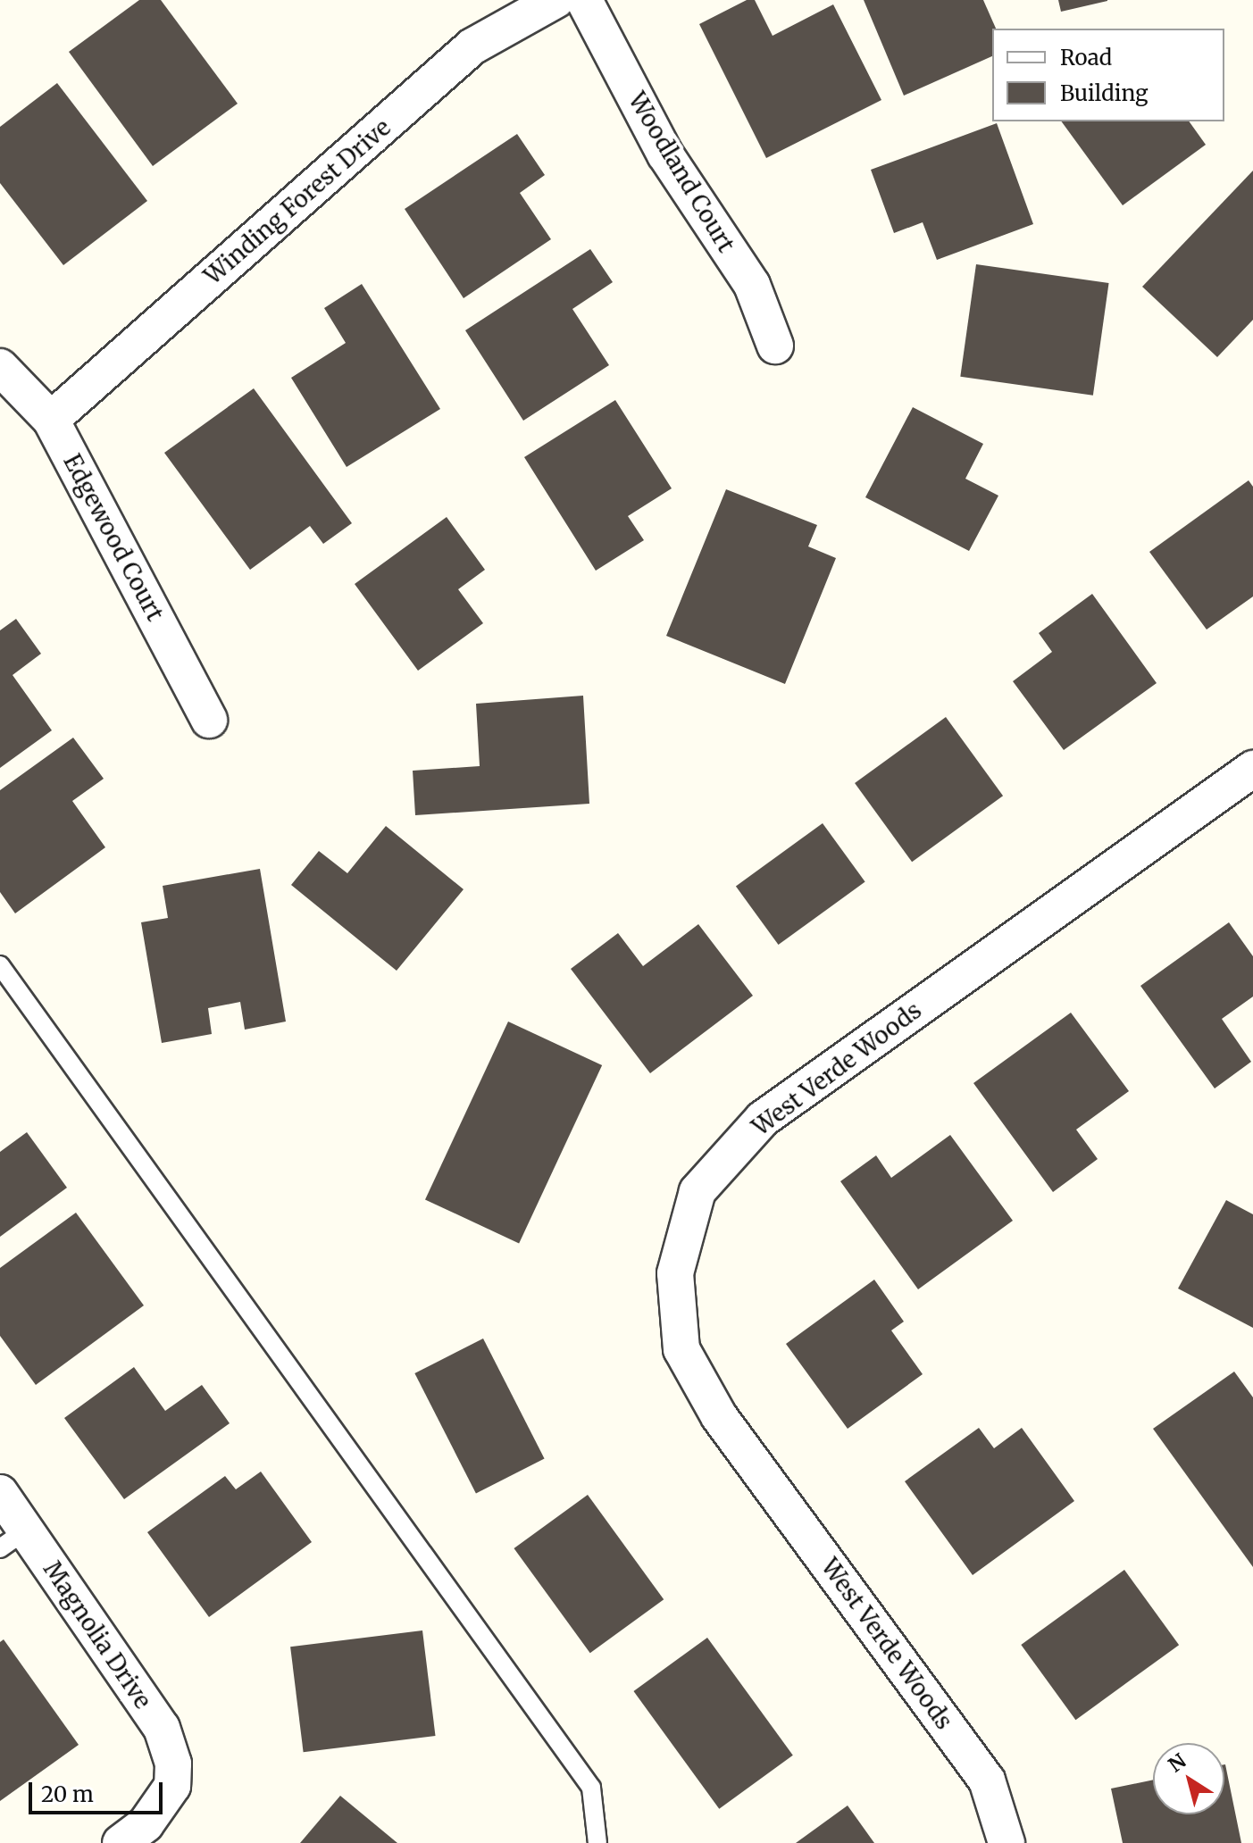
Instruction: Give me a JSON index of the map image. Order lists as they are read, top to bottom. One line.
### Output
{"streets":{"street":["Woodland Court","Winding Forest Drive","Edgewood Court","West Verde Woods","Magnolia Drive"]},"crossings":[["Winding Forest Drive","Edgewood Court"]],"legend":["Road","Building"],"scale_bar":"20 m","north":"top left"}
